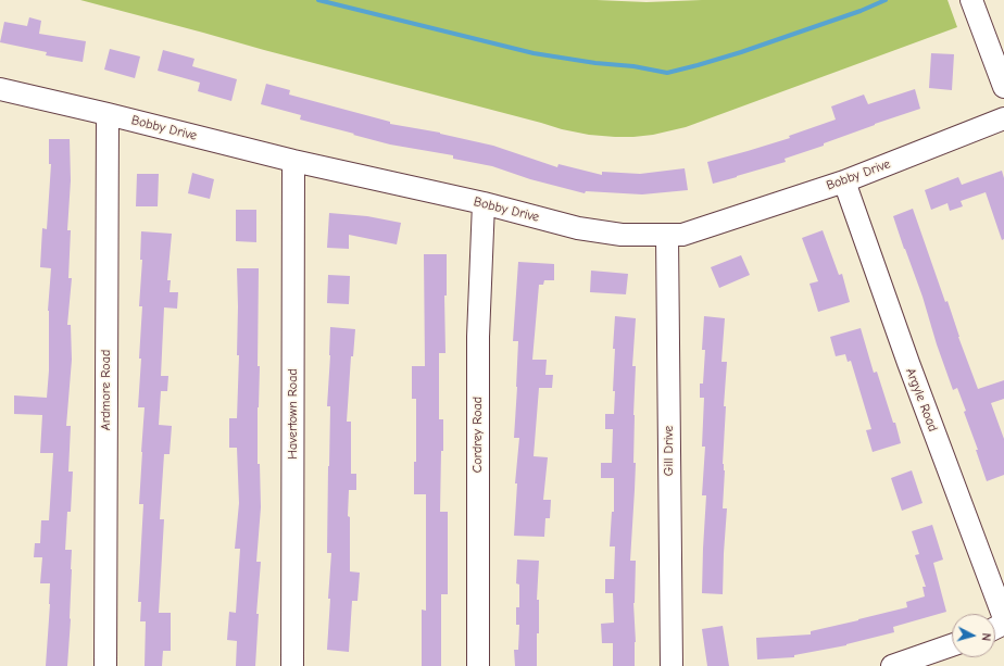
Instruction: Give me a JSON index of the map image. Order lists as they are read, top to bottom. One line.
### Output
{"streets":{"street":["Bobby Drive","Ardmore Road","Argyle Road","Havertown Road","Cordrey Road","Gill Drive"]},"crossings":[["Bobby Drive","Ardmore Road"],["Bobby Drive","Argyle Road"],["Bobby Drive","Havertown Road"],["Bobby Drive","Cordrey Road"],["Bobby Drive","Gill Drive"]],"north":"right"}
